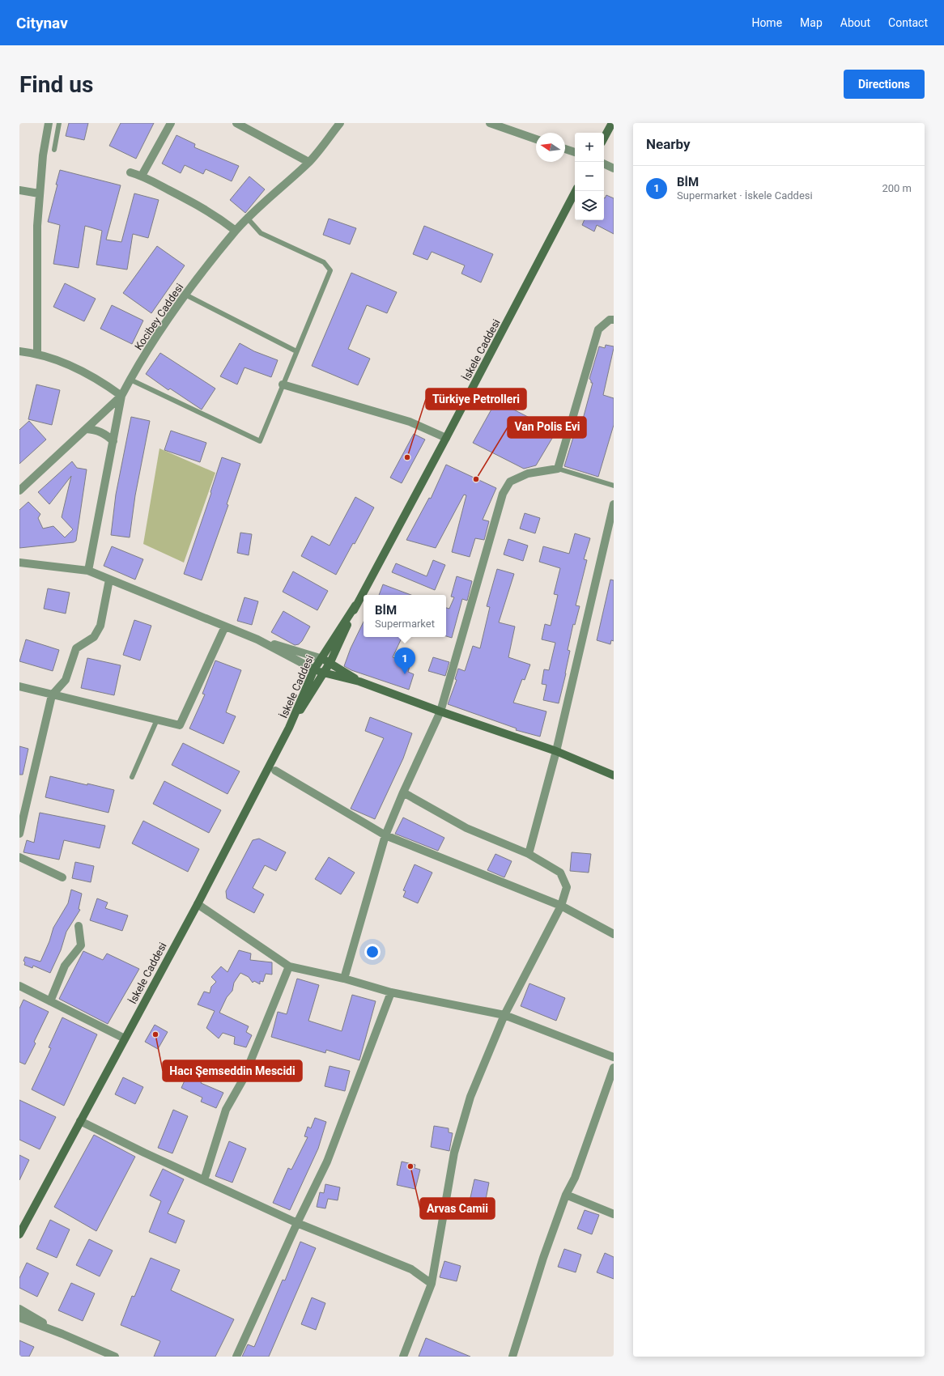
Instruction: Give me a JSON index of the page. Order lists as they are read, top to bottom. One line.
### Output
{"streets":{"main road":["İskele Caddesi"],"street":["Kocibey Caddesi"]},"places":["Türkiye Petrolleri","Van Polis Evi","Hacı Şemseddin Mescidi","Arvas Camii"],"north":"left","page":{"header":"Citynav","nav":["Home","Map","About","Contact"],"buttons":"Directions","title":"Find us","heading":"Nearby","map_buttons":["+","−"],"list":[{"mark":"1","name":"BİM","note":"Supermarket · İskele Caddesi","value":"200 m"}],"popup":["BİM","Supermarket"],"pins":"1"}}
